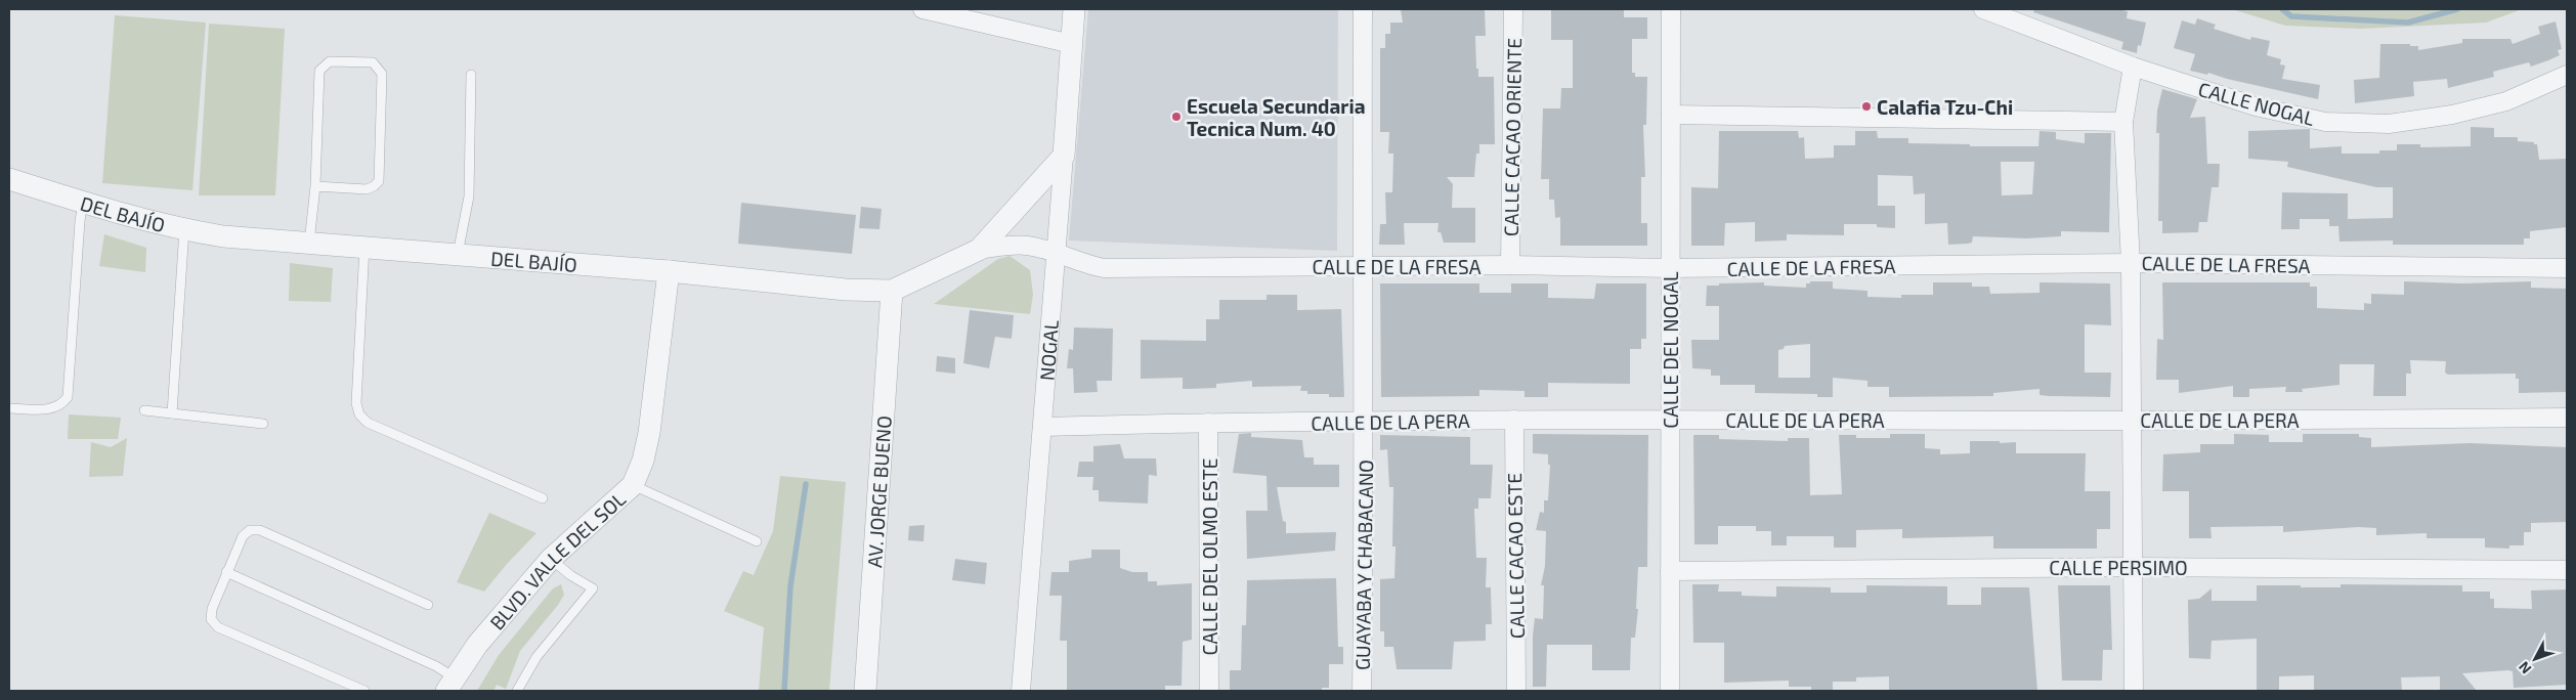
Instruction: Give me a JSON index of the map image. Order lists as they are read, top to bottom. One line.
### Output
{"streets":{"street":["CALLE NOGAL","CALLE CACAO ORIENTE","DEL BAJÍO","CALLE DE LA FRESA","NOGAL","CALLE DEL NOGAL","CALLE DE LA PERA","AV. JORGE BUENO","CALLE CACAO ESTE","CALLE DEL OLMO ESTE","BLVD. VALLE DEL SOL","GUAYABA Y CHABACANO","CALLE PERSIMO"]},"crossings":[["CALLE CACAO ORIENTE","CALLE DE LA FRESA"],["DEL BAJÍO","CALLE DE LA FRESA"],["DEL BAJÍO","NOGAL"],["DEL BAJÍO","AV. JORGE BUENO"],["DEL BAJÍO","BLVD. VALLE DEL SOL"],["CALLE DE LA FRESA","NOGAL"],["CALLE DE LA FRESA","CALLE DEL NOGAL"],["CALLE DE LA FRESA","GUAYABA Y CHABACANO"],["NOGAL","CALLE DE LA PERA"],["CALLE DEL NOGAL","CALLE DE LA PERA"],["CALLE DEL NOGAL","CALLE PERSIMO"],["CALLE DE LA PERA","CALLE CACAO ESTE"],["CALLE DE LA PERA","CALLE DEL OLMO ESTE"],["CALLE DE LA PERA","GUAYABA Y CHABACANO"]],"places":["Calafia Tzu-Chi","Escuela Secundaria Tecnica Num. 40"],"north":"bottom left"}
